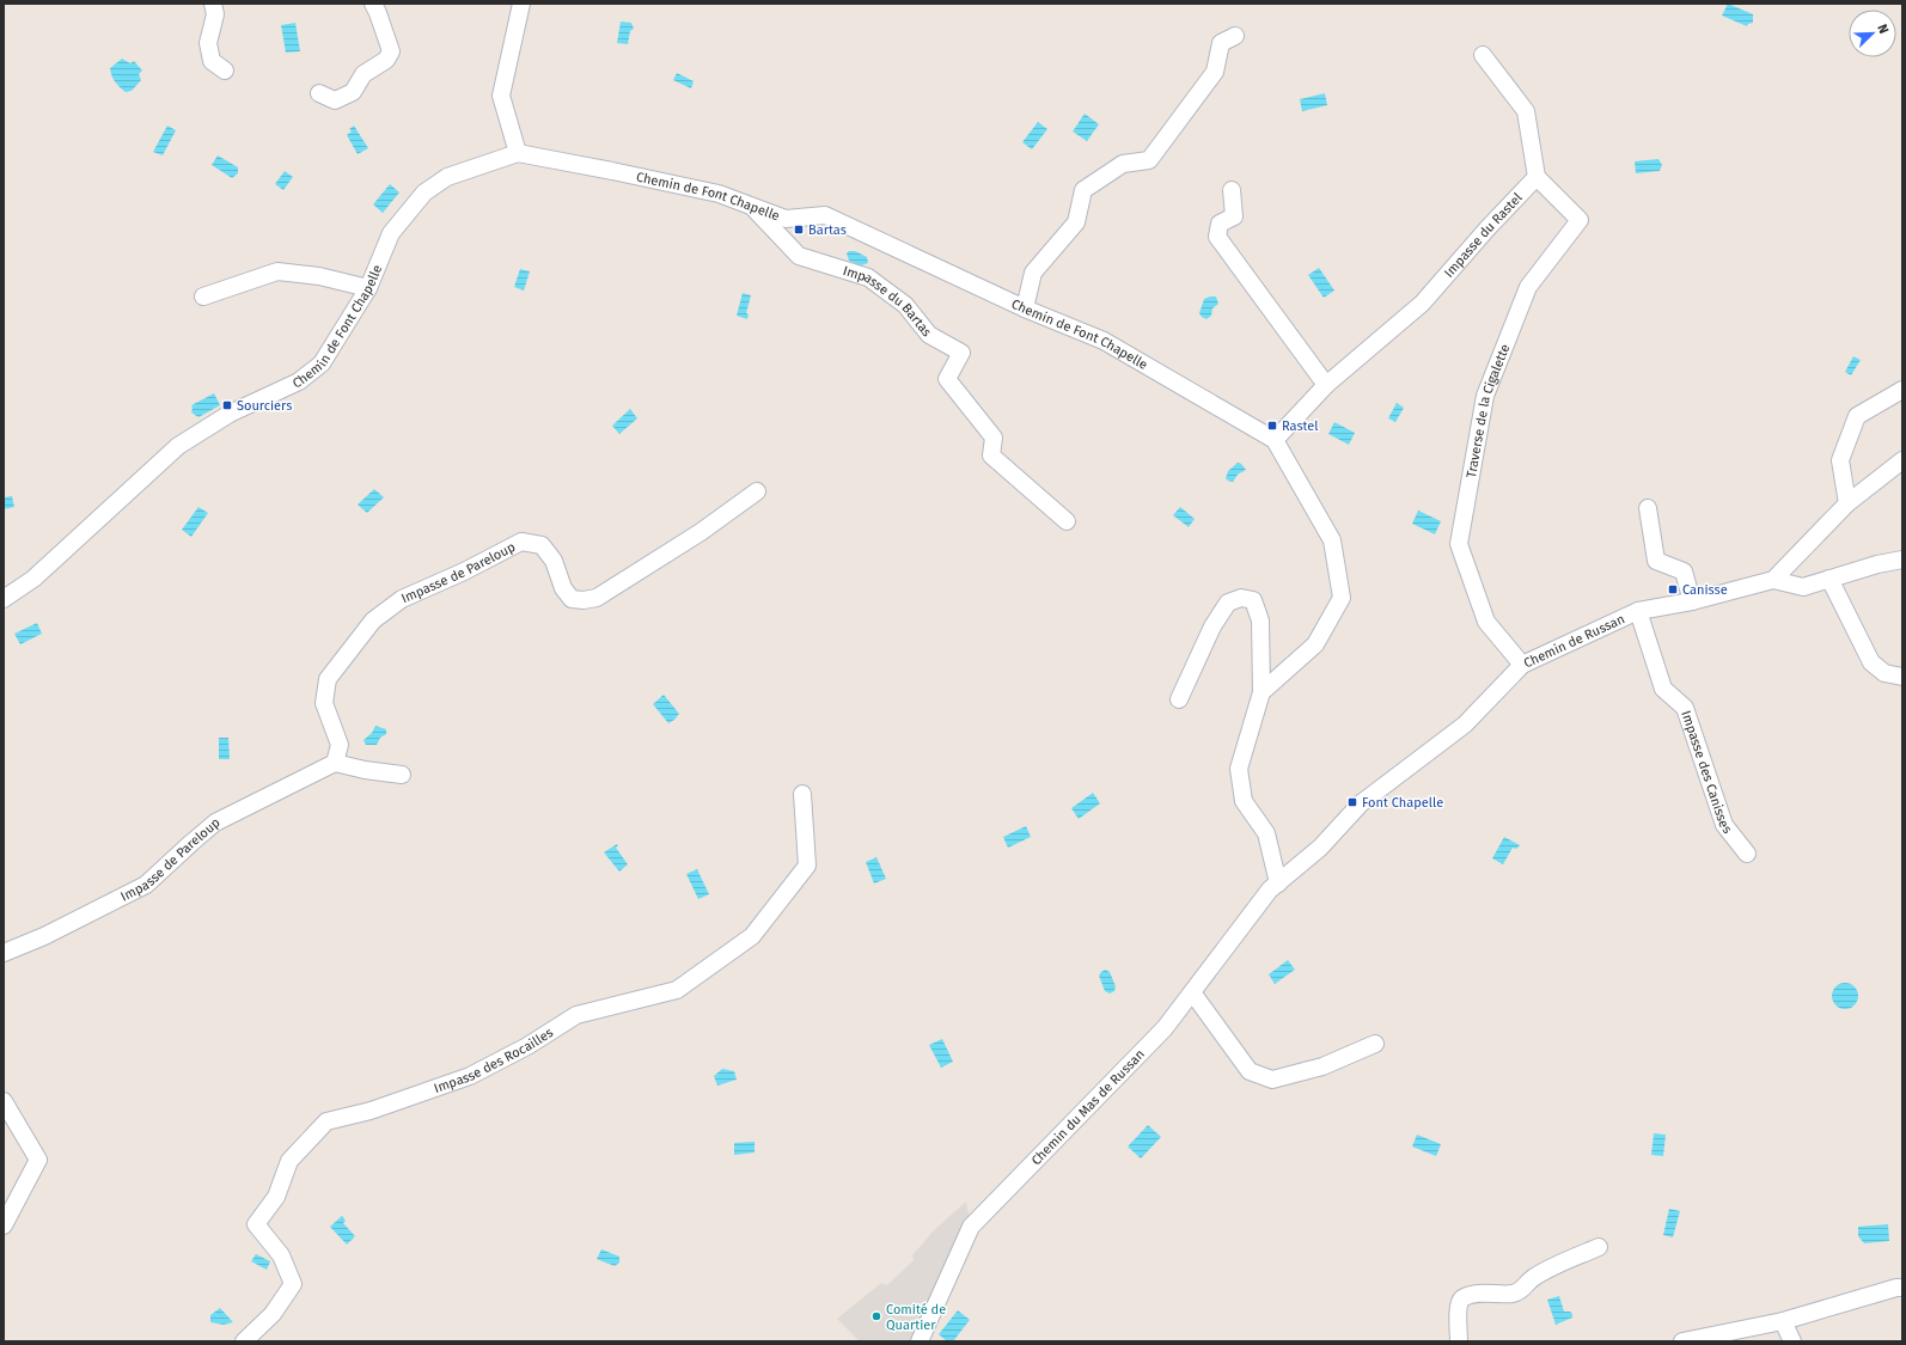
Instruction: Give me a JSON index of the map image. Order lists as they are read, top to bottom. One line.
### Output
{"streets":{"street":["Chemin de Font Chapelle","Impasse du Rastel","Impasse du Bartas","Traverse de la Cigalette","Impasse de Pareloup","Chemin de Russan","Impasse des Canisses","Impasse des Rocailles","Chemin du Mas de Russan"]},"crossings":[["Chemin de Font Chapelle","Impasse du Rastel"],["Chemin de Font Chapelle","Impasse du Bartas"],["Impasse du Rastel","Traverse de la Cigalette"],["Traverse de la Cigalette","Chemin de Russan"],["Chemin de Russan","Impasse des Canisses"],["Chemin de Russan","Chemin du Mas de Russan"]],"places":{"transit":["Bartas","Sourciers","Rastel","Canisse","Font Chapelle"],"other":["Comité de Quartier"]},"north":"top right"}
